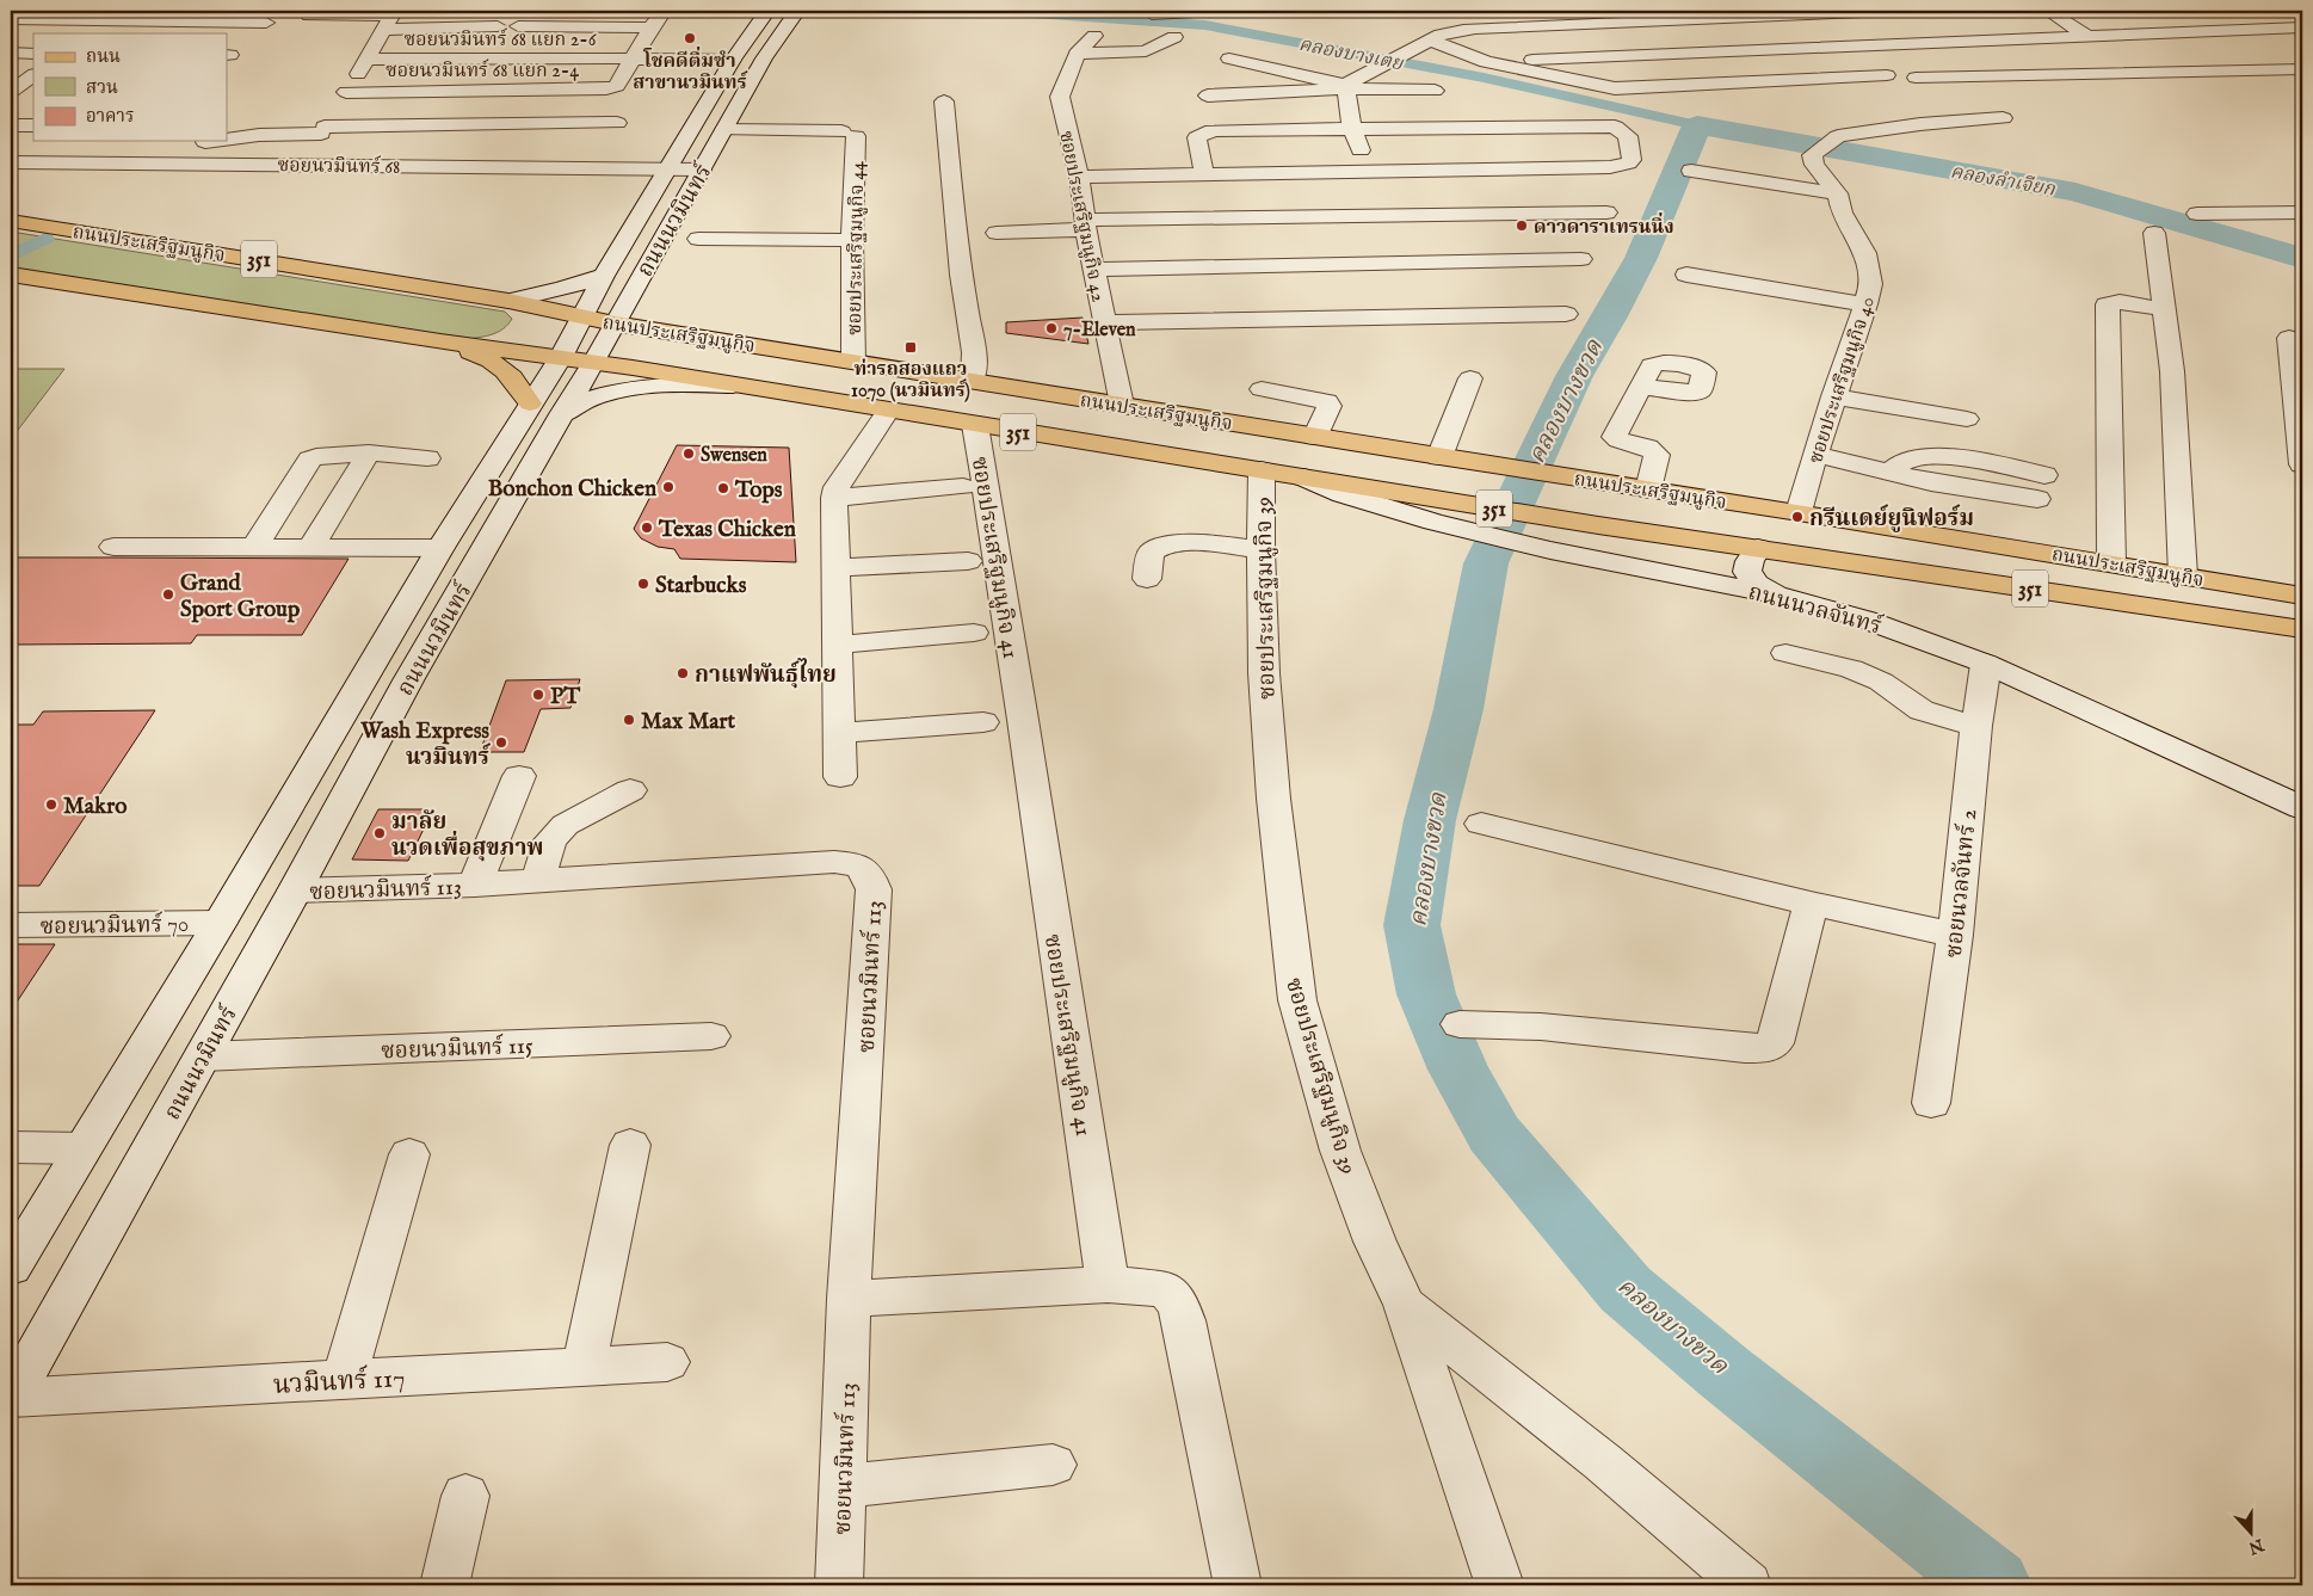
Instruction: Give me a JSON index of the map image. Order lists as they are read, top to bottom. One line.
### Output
{"streets":{"main road":["ถนนประเสริฐมนูกิจ","351"],"street":["ซอยนวมินทร์ 68 แยก 2-6","ซอยนวมินทร์ 68 แยก 2-4","ซอยนวมินทร์ 68","ซอยประเสริฐมนูกิจ 42","ถนนนวมินทร์","ซอยประเสริฐมนูกิจ 44","ซอยประเสริฐมนูกิจ 40","ซอยประเสริฐมนูกิจ 41","ซอยประเสริฐมนูกิจ 39","ถนนนวลจันทร์","ซอยนวลจันทร์ 2","ซอยนวมินทร์ 113","ซอยนวมินทร์ 70","ซอยนวมินทร์ 115","นวมินทร์ 117"]},"crossings":[["ซอยนวมินทร์ 68 แยก 2-6","ซอยนวมินทร์ 68 แยก 2-4"],["ซอยนวมินทร์ 68 แยก 2-6","ถนนนวมินทร์"],["ซอยนวมินทร์ 68","ถนนนวมินทร์"],["ซอยประเสริฐมนูกิจ 42","ถนนประเสริฐมนูกิจ"],["ถนนนวมินทร์","ถนนประเสริฐมนูกิจ"],["ถนนนวมินทร์","ซอยประเสริฐมนูกิจ 44"],["ถนนนวมินทร์","ซอยนวมินทร์ 113"],["ถนนนวมินทร์","ซอยนวมินทร์ 70"],["ถนนนวมินทร์","ซอยนวมินทร์ 115"],["ถนนนวมินทร์","นวมินทร์ 117"],["ถนนประเสริฐมนูกิจ","ซอยประเสริฐมนูกิจ 44"],["ถนนประเสริฐมนูกิจ","ซอยประเสริฐมนูกิจ 40"],["ถนนประเสริฐมนูกิจ","ซอยประเสริฐมนูกิจ 41"],["ถนนประเสริฐมนูกิจ","ซอยประเสริฐมนูกิจ 39"],["ถนนประเสริฐมนูกิจ","ถนนนวลจันทร์"],["ถนนนวลจันทร์","ซอยนวลจันทร์ 2"]],"water":["คลองบางเตย","คลองลำเจียก","คลองบางขวด"],"places":{"other":["โชคดีติ่มซำ สาขานวมินทร์","ดาวดาราเทรนนิ่ง","7-Eleven","Swensen","Bonchon Chicken","Tops","กรีนเดย์ยูนิฟอร์ม","Texas Chicken","Starbucks","Grand Sport Group","กาแฟพันธุ์ไทย","PT","Max Mart","Wash Express นวมินทร์","Makro","มาลัย นวดเพื่อสุขภาพ"],"transit":["ท่ารถสองแถว 1070 (นวมินทร์)"]},"legend":["ถนน","สวน","อาคาร"],"north":"bottom"}
